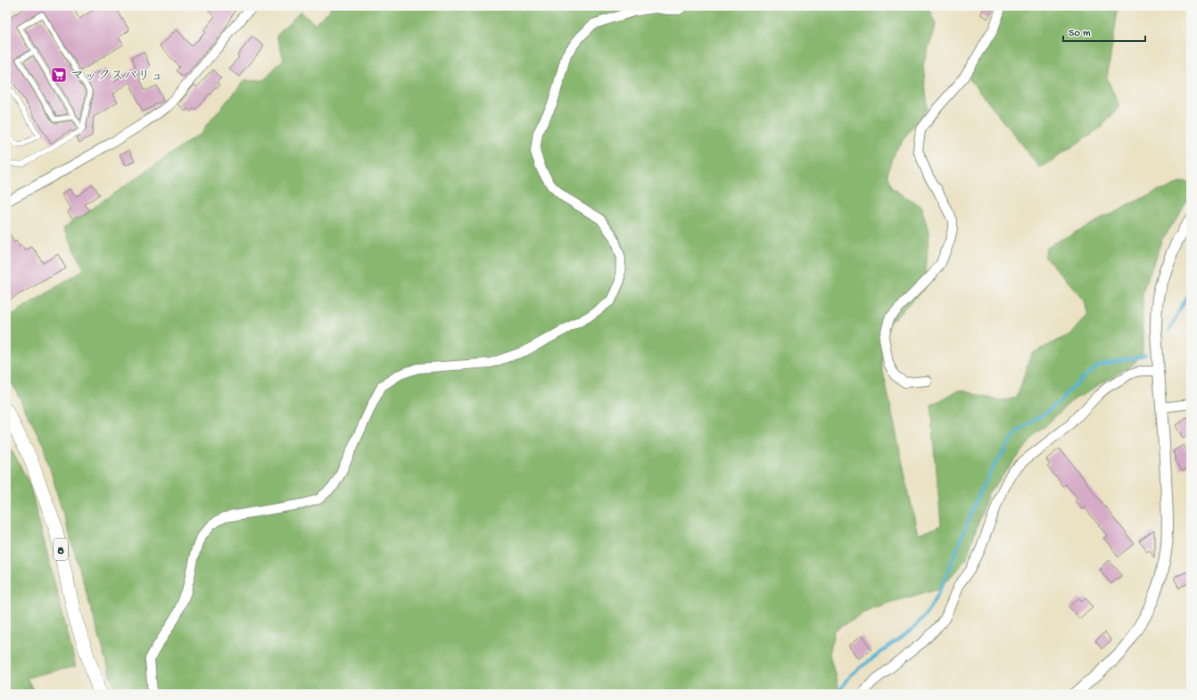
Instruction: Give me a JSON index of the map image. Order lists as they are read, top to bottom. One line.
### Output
{"streets":{"main road":["8"]},"places":{"supermarket":["マックスバリュ"]},"scale_bar":"50 m"}
